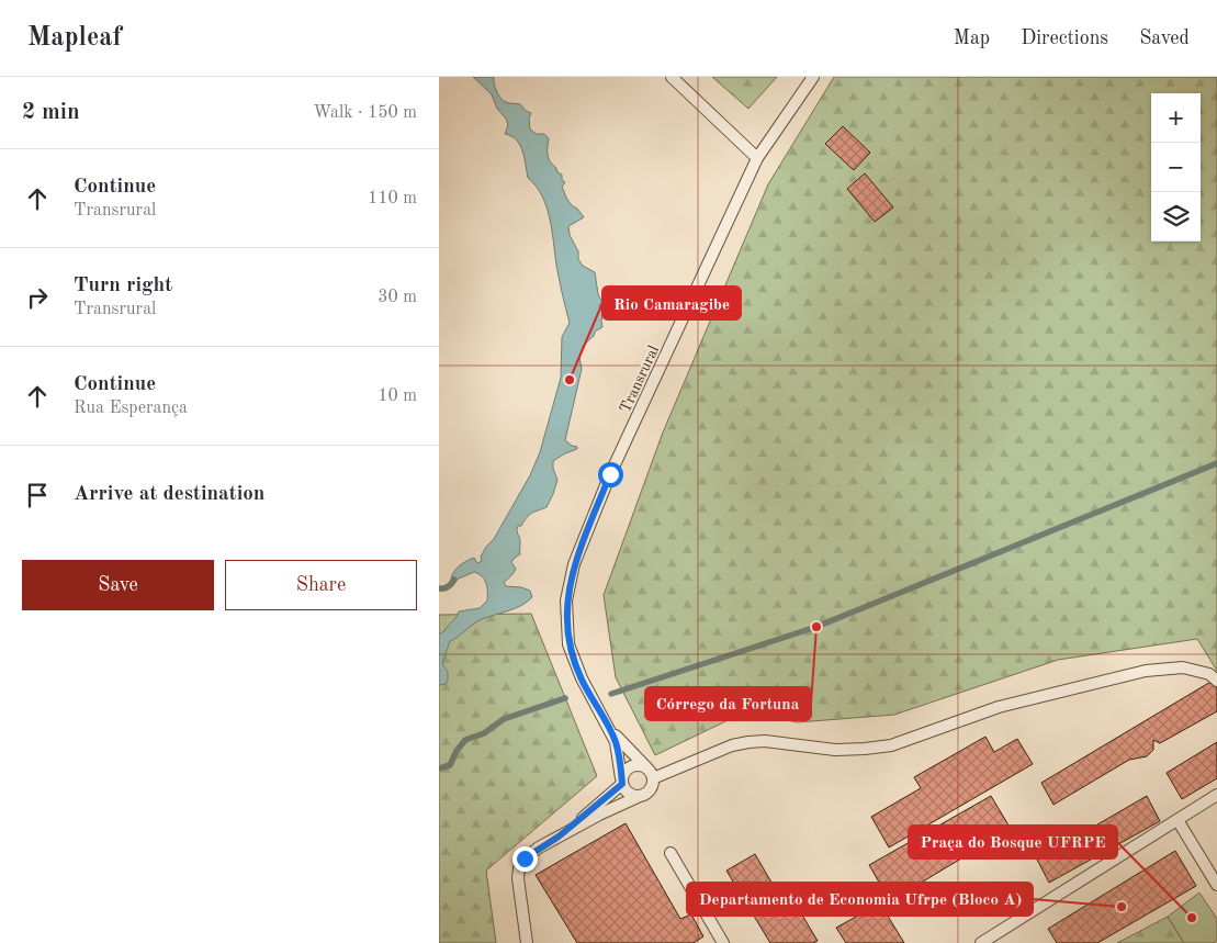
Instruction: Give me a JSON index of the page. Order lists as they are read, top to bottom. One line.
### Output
{"streets":{"lane":["Transrural"]},"places":["Rio Camaragibe","Córrego da Fortuna","Departamento de Economia Ufrpe (Bloco A)","Praça do Bosque UFRPE"],"page":{"header":"Mapleaf","nav":["Map","Directions","Saved"],"heading":["2 min","Walk · 150 m"],"map_buttons":["+","−"],"list":[["Continue","Transrural","110 m"],["Turn right","Transrural","30 m"],["Continue","Rua Esperança","10 m"],"Arrive at destination"],"buttons":["Save","Share"]}}
